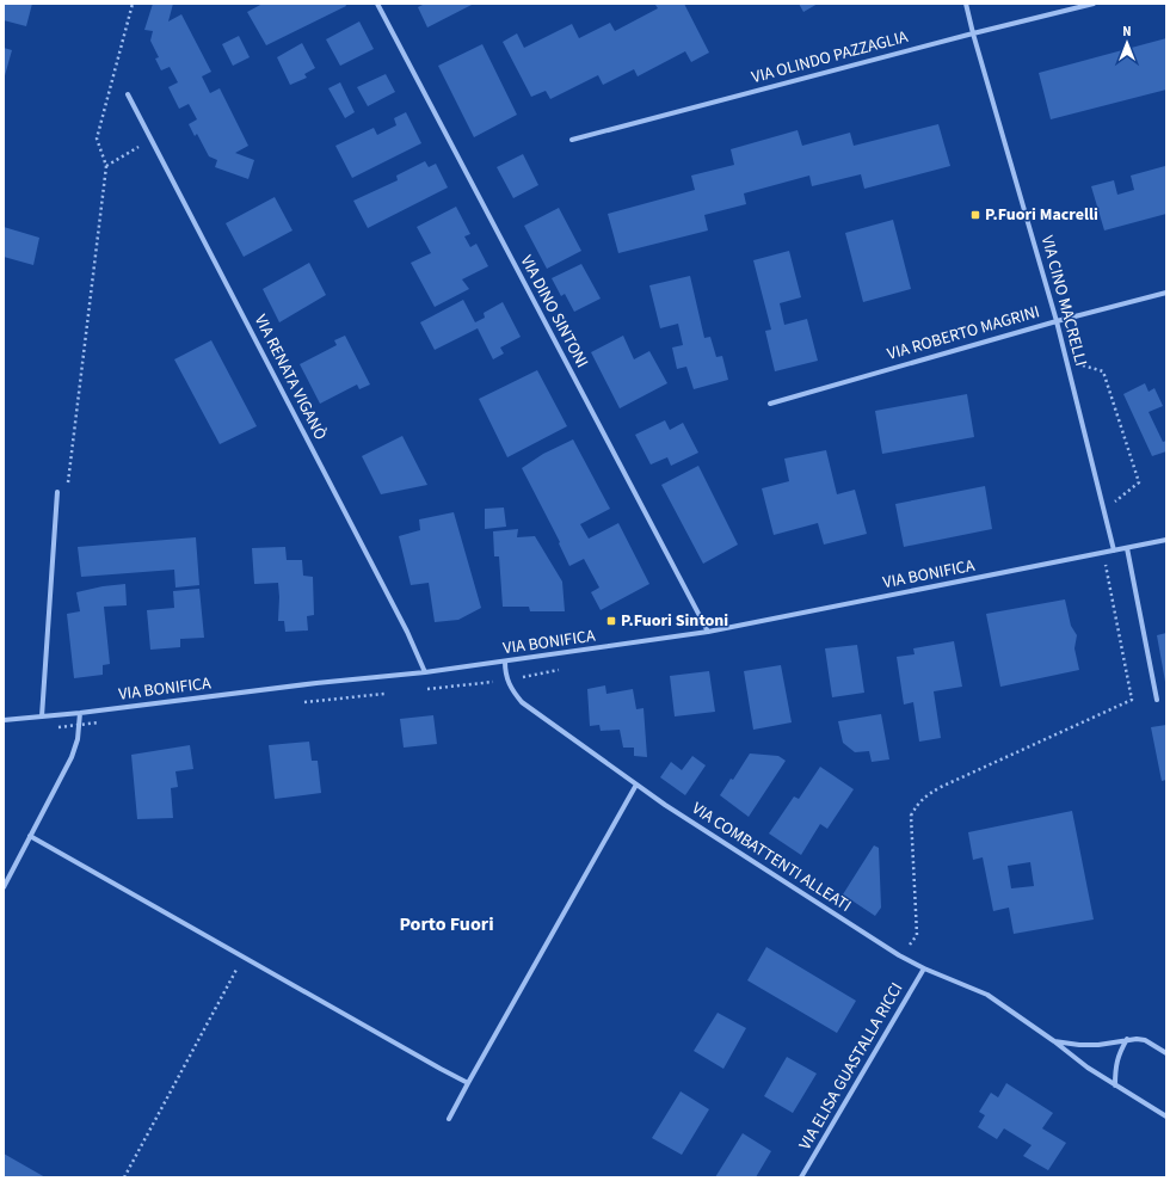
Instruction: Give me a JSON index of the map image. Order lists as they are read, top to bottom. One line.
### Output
{"streets":{"street":["VIA OLINDO PAZZAGLIA","VIA CINO MACRELLI","VIA DINO SINTONI","VIA ROBERTO MAGRINI","VIA RENATA VIGANÒ","VIA BONIFICA","VIA COMBATTENTI ALLEATI","VIA ELISA GUASTALLA RICCI"]},"crossings":[["VIA OLINDO PAZZAGLIA","VIA CINO MACRELLI"],["VIA CINO MACRELLI","VIA ROBERTO MAGRINI"],["VIA CINO MACRELLI","VIA BONIFICA"],["VIA DINO SINTONI","VIA BONIFICA"],["VIA RENATA VIGANÒ","VIA BONIFICA"],["VIA BONIFICA","VIA COMBATTENTI ALLEATI"],["VIA COMBATTENTI ALLEATI","VIA ELISA GUASTALLA RICCI"]],"districts":["Porto Fuori"],"places":{"transit":["P.Fuori Macrelli","P.Fuori Sintoni"]},"north":"top"}
